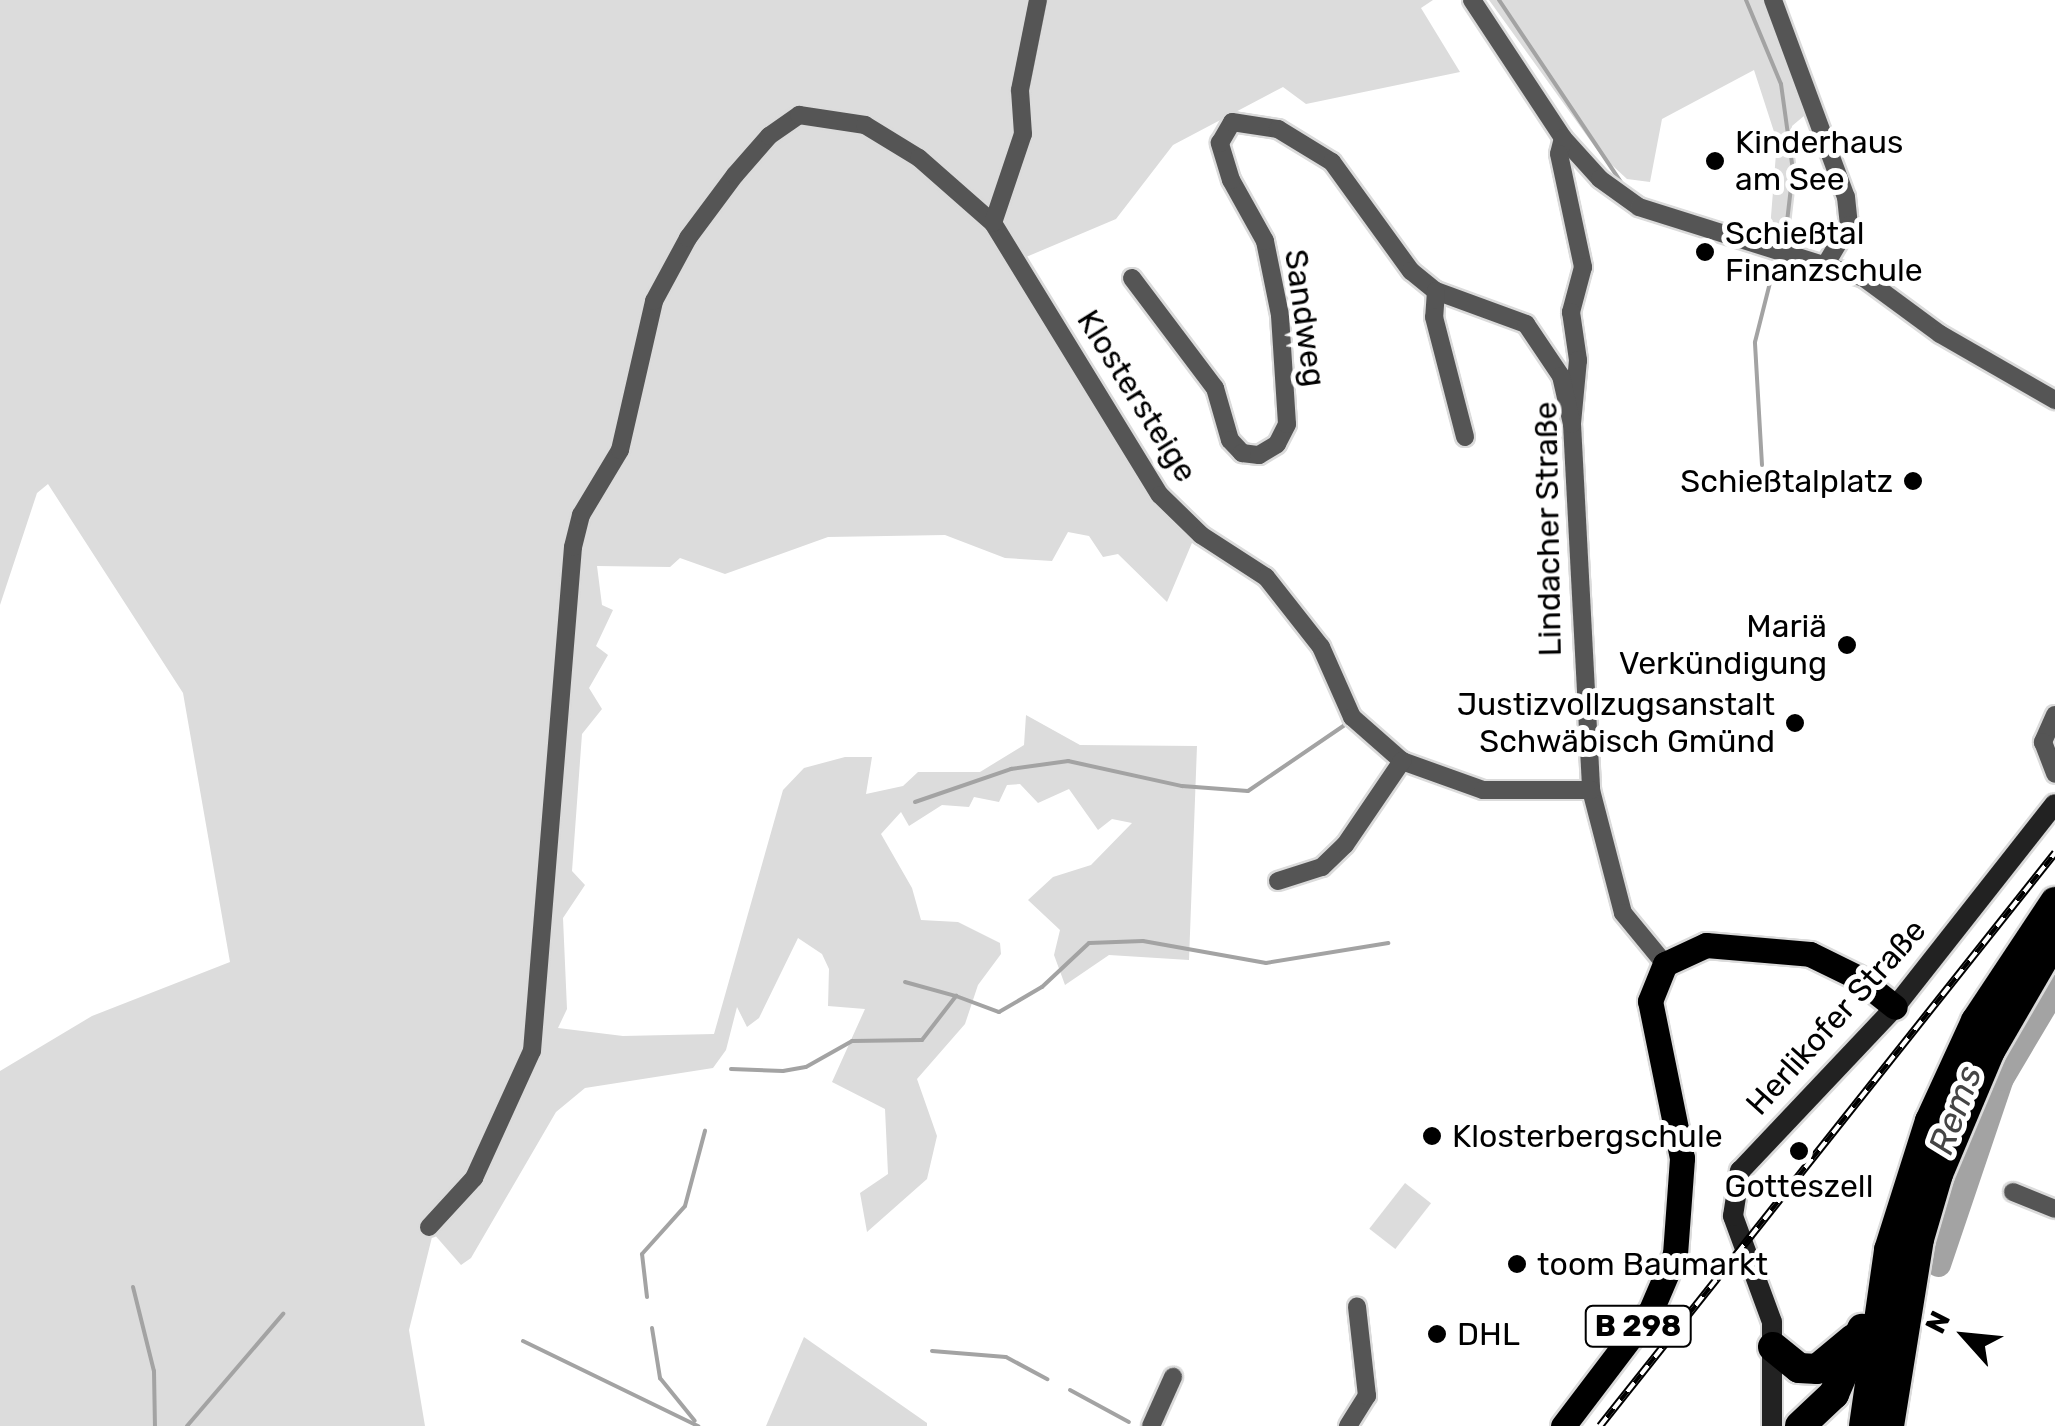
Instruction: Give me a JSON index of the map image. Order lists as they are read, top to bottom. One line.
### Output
{"streets":{"main road":["Herlikofer Straße","B 298"],"street":["Sandweg","Klostersteige","Lindacher Straße"]},"crossings":[["Sandweg","Lindacher Straße"],["Klostersteige","Lindacher Straße"],["Lindacher Straße","B 298"]],"water":["Rems"],"places":["Kinderhaus am See","Schießtal Finanzschule","Schießtalplatz","Mariä Verkündigung","Justizvollzugsanstalt Schwäbisch Gmünd","Klosterbergschule","Gotteszell","toom Baumarkt","DHL"],"north":"top left"}
